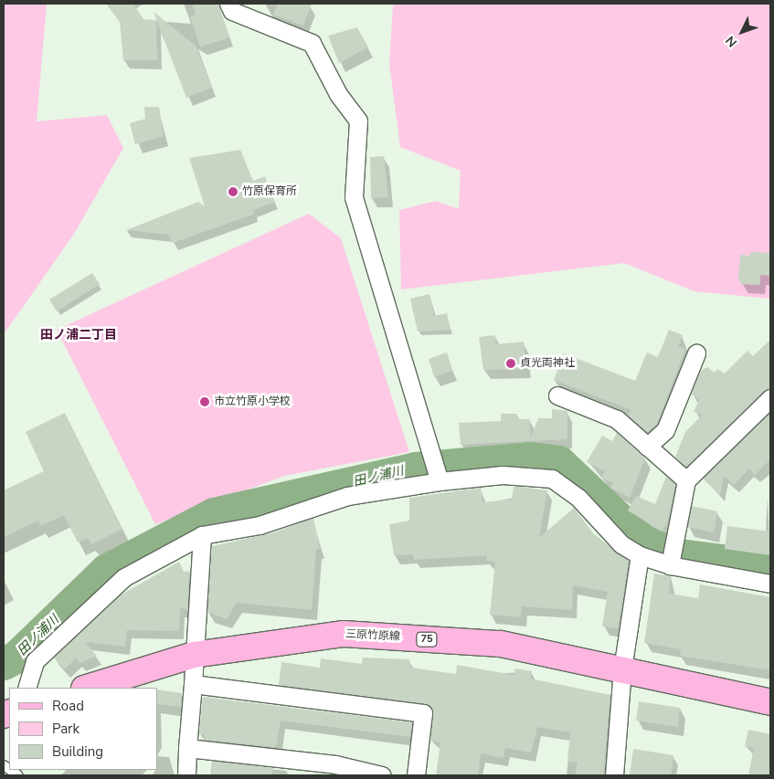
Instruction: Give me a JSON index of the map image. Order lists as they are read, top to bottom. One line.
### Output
{"streets":{"main road":["三原竹原線","75"]},"districts":["田ノ浦二丁目"],"water":["田ノ浦川"],"places":["竹原保育所","貞光両神社","市立竹原小学校"],"legend":["Road","Park","Building"],"north":"bottom left"}
